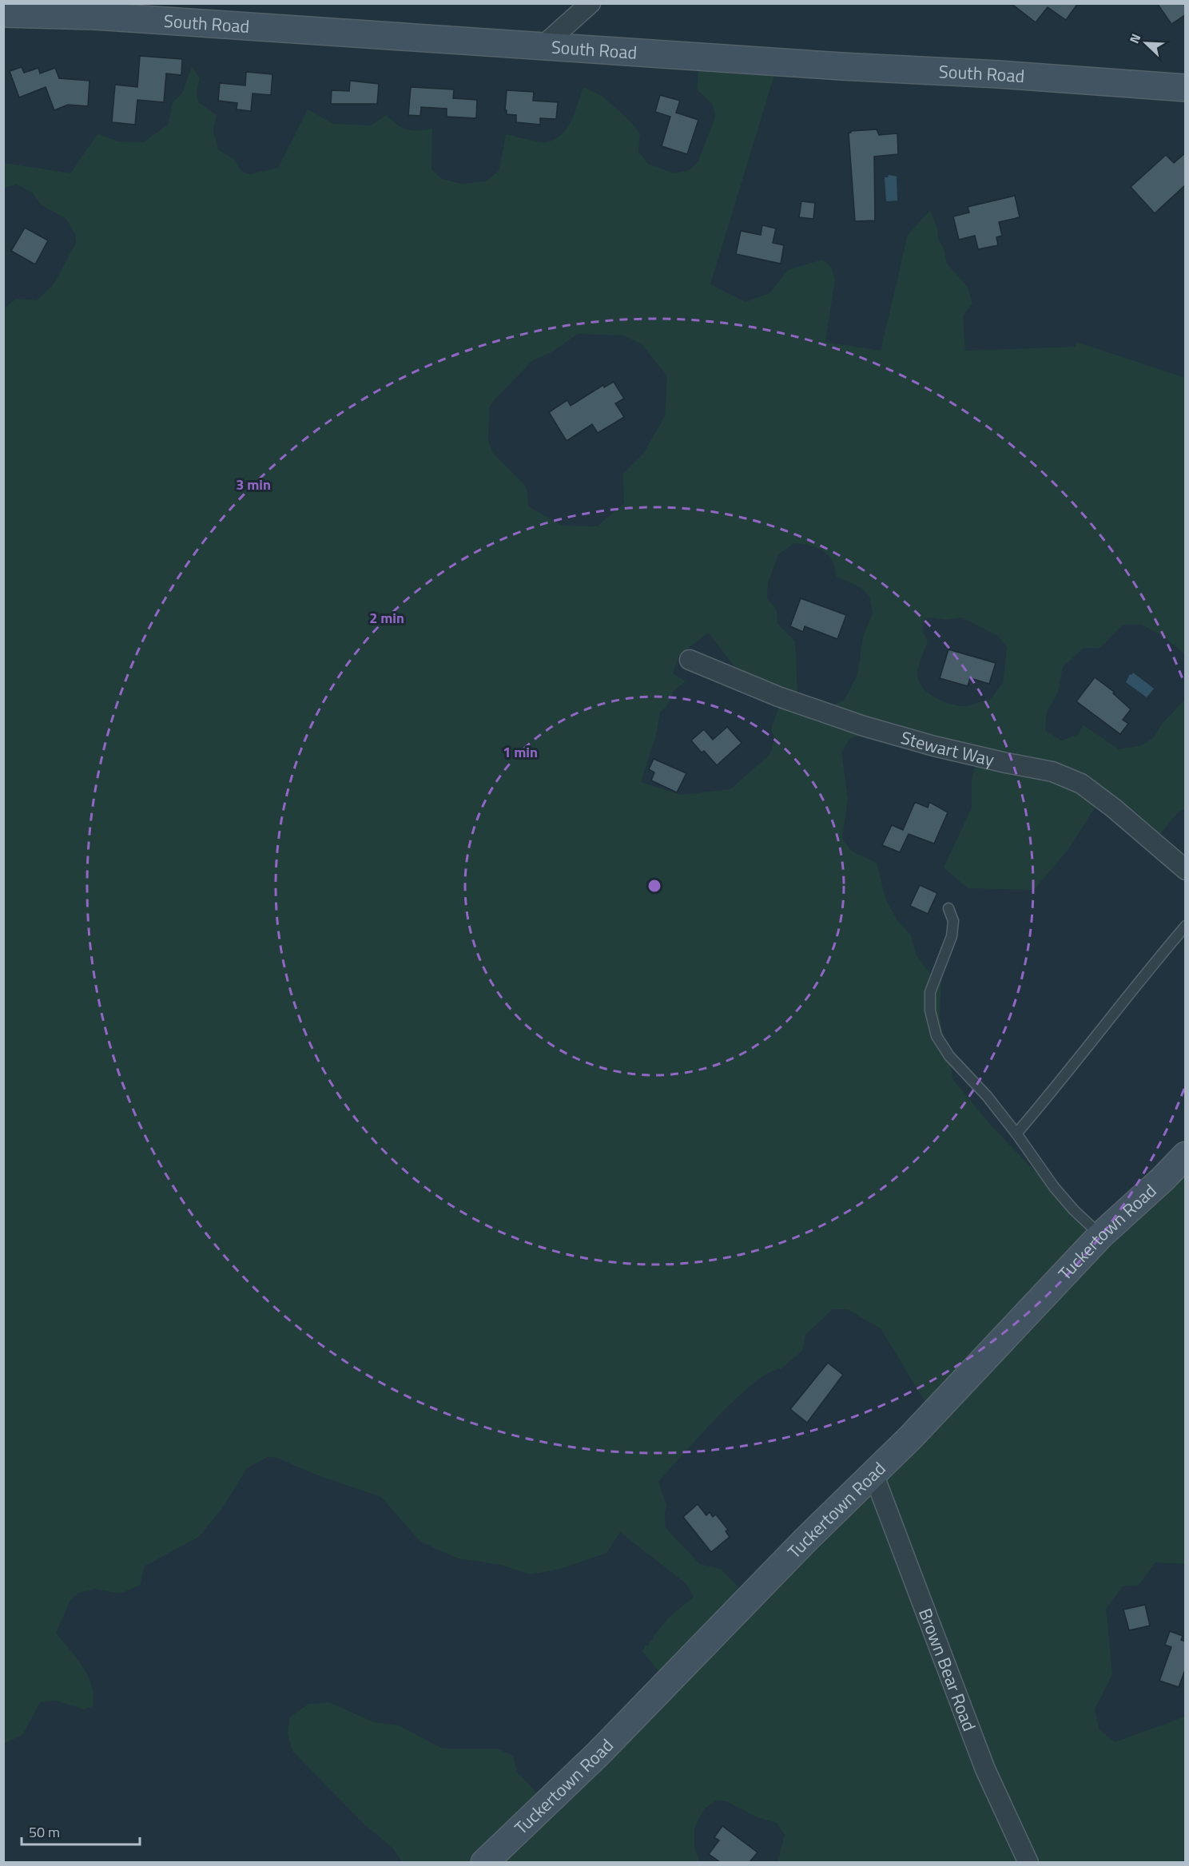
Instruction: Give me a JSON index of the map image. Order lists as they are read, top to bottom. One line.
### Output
{"streets":{"street":["South Road","Stewart Way","Tuckertown Road","Brown Bear Road"]},"crossings":[["Tuckertown Road","Brown Bear Road"]],"scale_bar":"50 m","north":"top left","rings":["3 min","2 min","1 min"]}
